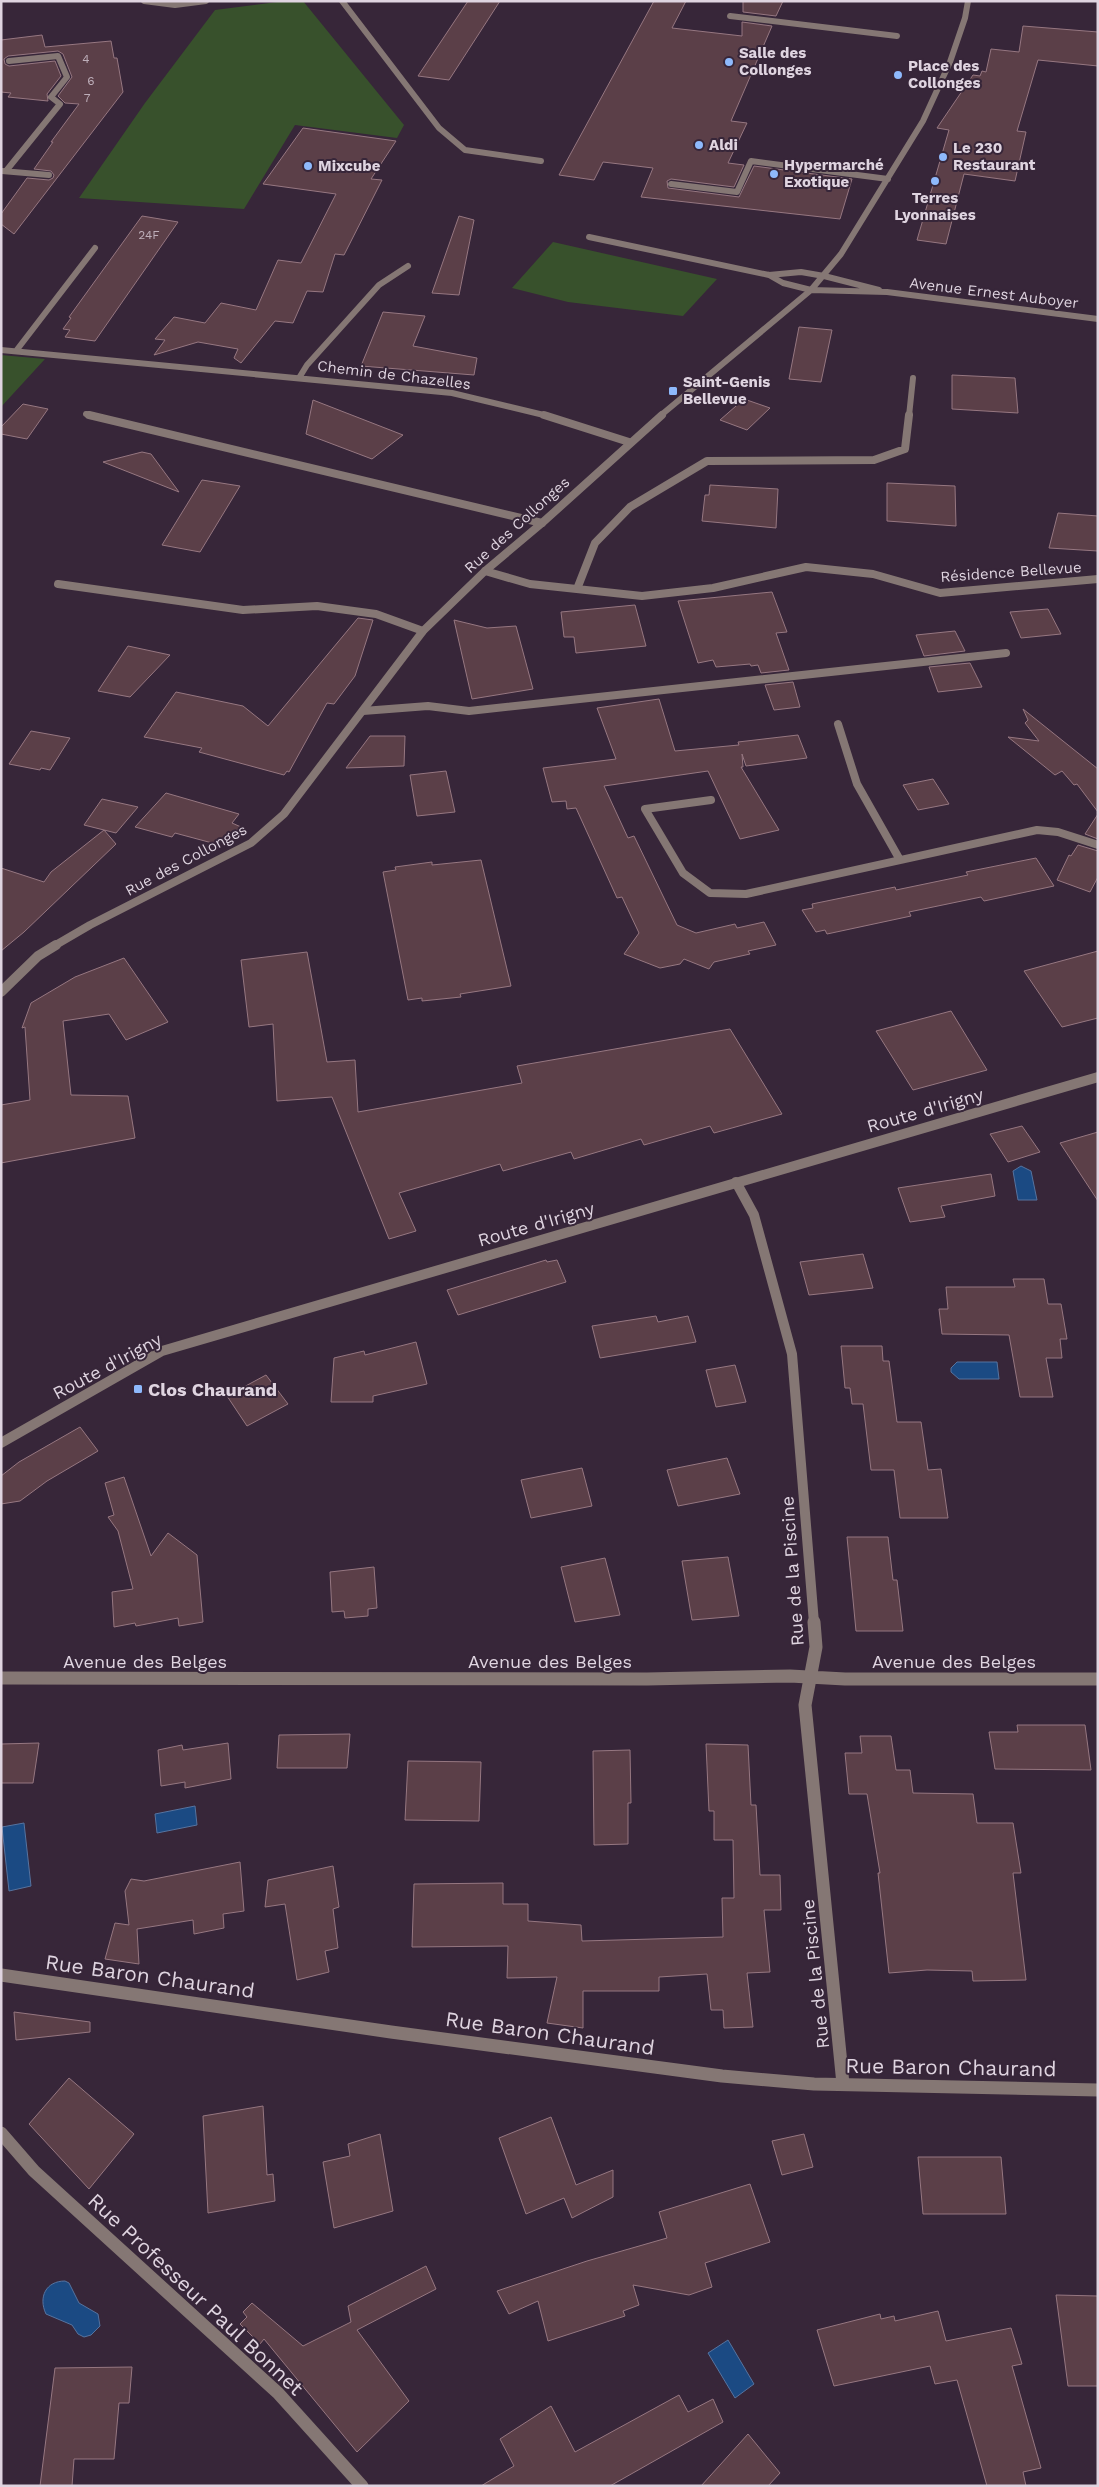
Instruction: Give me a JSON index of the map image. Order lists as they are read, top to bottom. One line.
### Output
{"streets":{"street":["Avenue Ernest Auboyer","Chemin de Chazelles","Rue des Collonges","Résidence Bellevue","Route d'Irigny","Rue de la Piscine","Avenue des Belges","Rue Baron Chaurand","Rue Professeur Paul Bonnet"]},"crossings":[["Avenue Ernest Auboyer","Rue des Collonges"],["Chemin de Chazelles","Rue des Collonges"],["Rue des Collonges","Résidence Bellevue"],["Route d'Irigny","Rue de la Piscine"],["Rue de la Piscine","Avenue des Belges"],["Rue de la Piscine","Rue Baron Chaurand"]],"places":{"other":["Salle des Collonges","Place des Collonges","Aldi","Le 230 Restaurant","Mixcube","Hypermarché Exotique","Terres Lyonnaises"],"transit":["Saint-Genis Bellevue","Clos Chaurand"]},"house_numbers":["4","6","7","24F"]}
